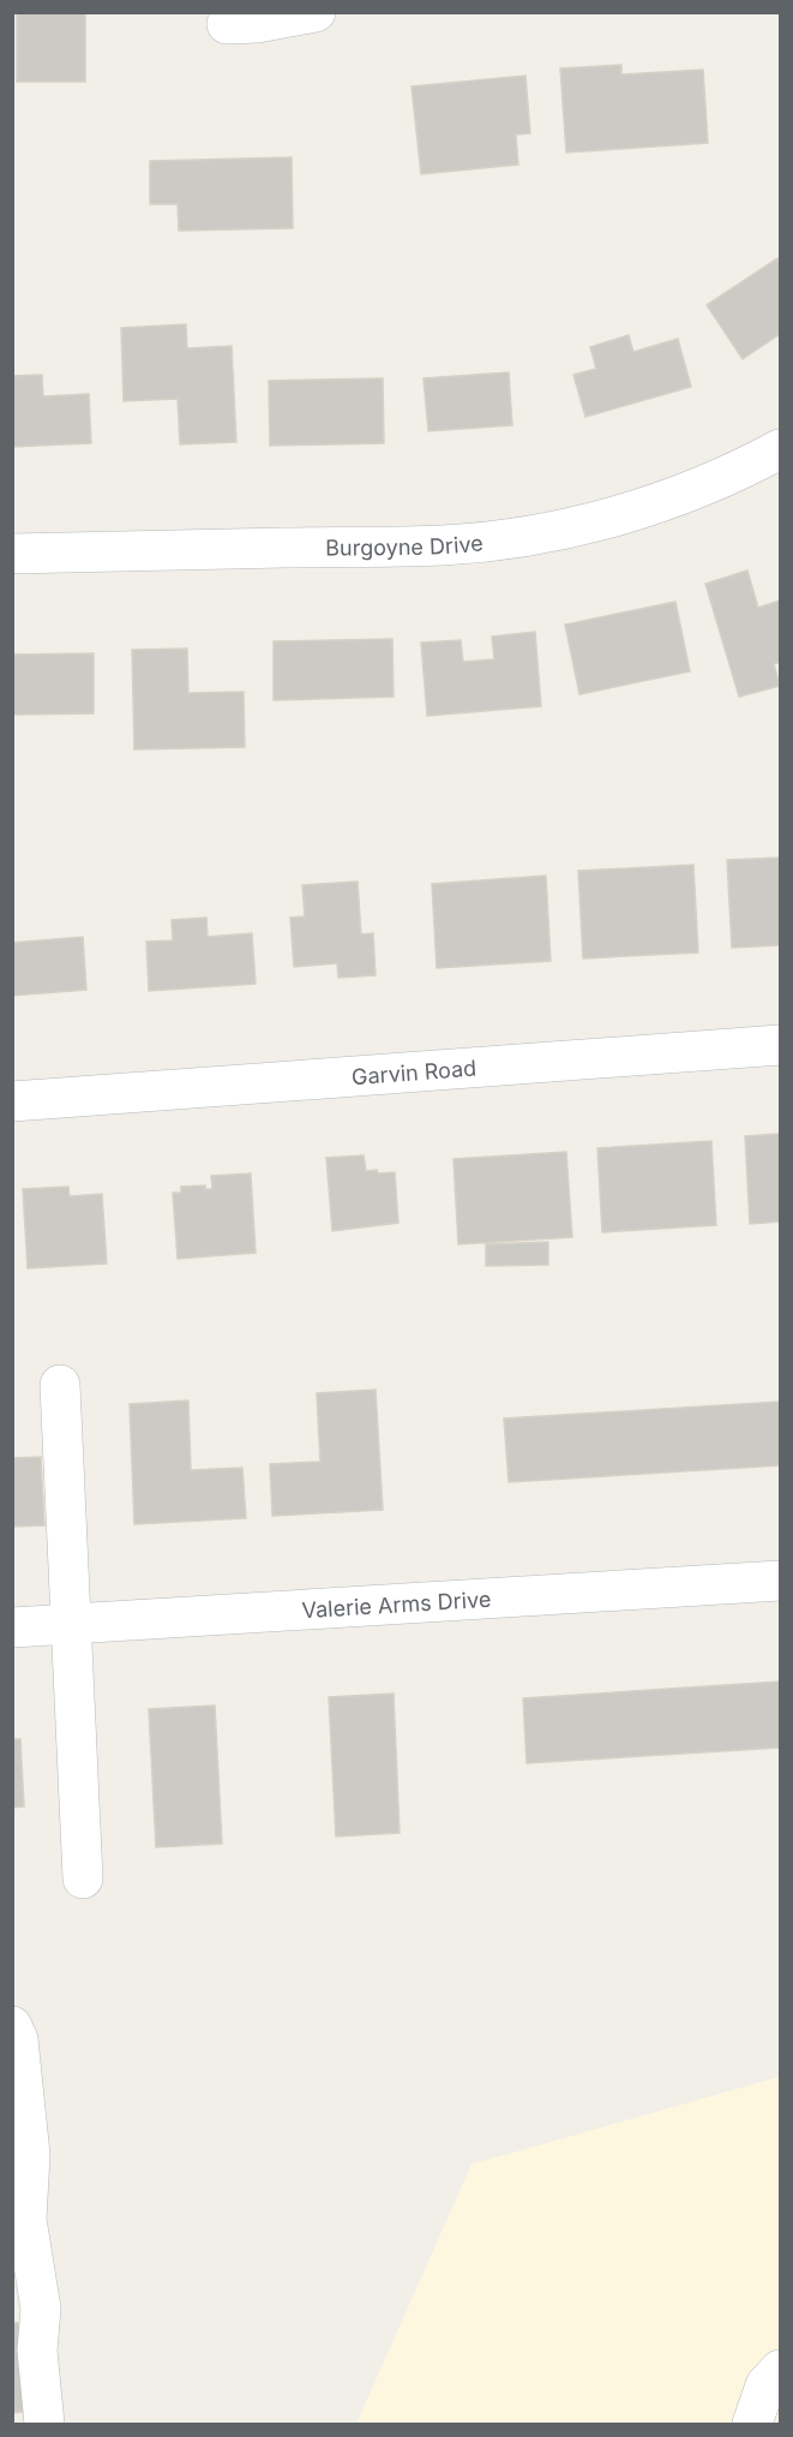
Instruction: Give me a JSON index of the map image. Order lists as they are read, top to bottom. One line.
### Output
{"streets":{"street":["Burgoyne Drive","Garvin Road","Valerie Arms Drive"]}}
